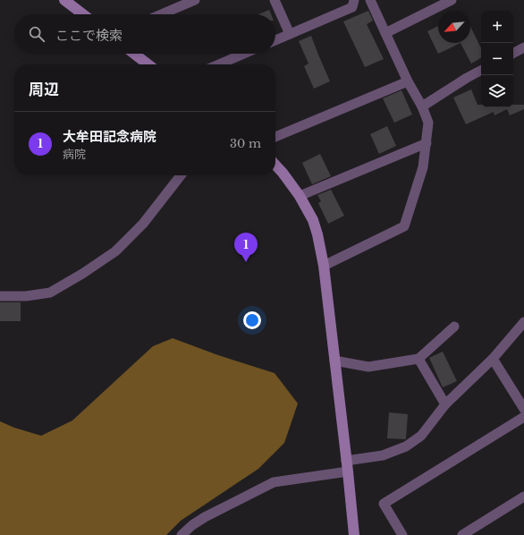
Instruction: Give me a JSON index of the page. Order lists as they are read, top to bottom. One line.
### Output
{"north":"bottom left","page":{"map_buttons":["+","−"],"search":"ここで検索","heading":"周辺","list":[{"mark":"1","name":"大牟田記念病院","note":"病院","value":"30 m"}],"pins":"1"}}
